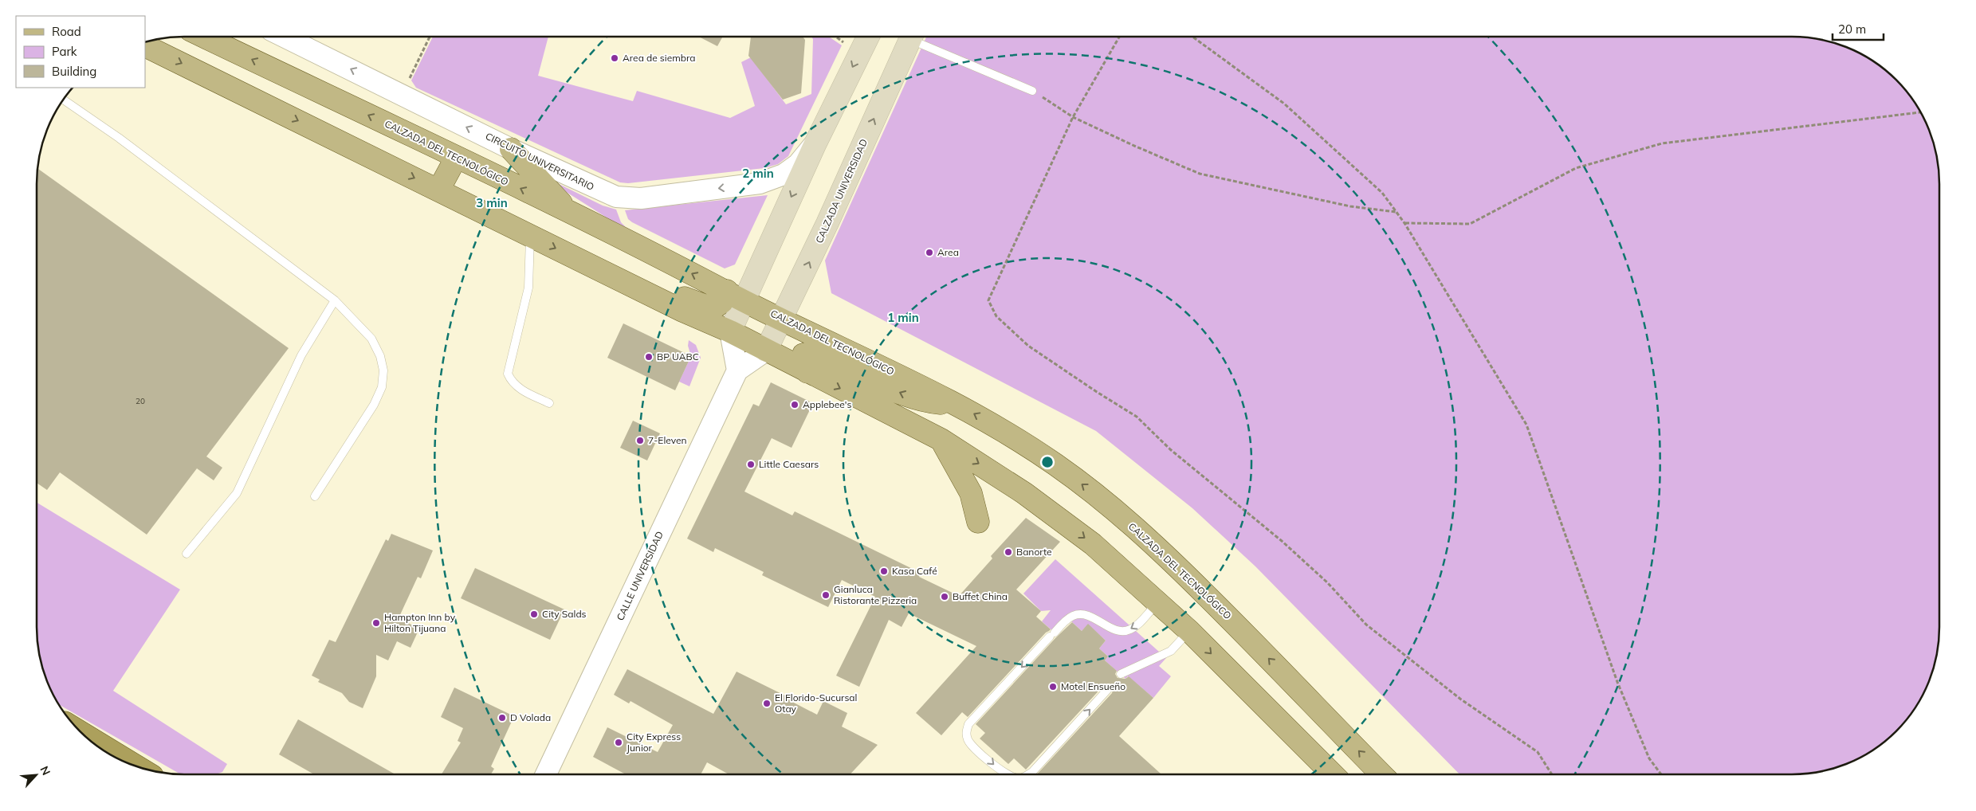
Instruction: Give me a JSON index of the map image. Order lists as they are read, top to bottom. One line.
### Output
{"streets":{"main road":["CALZADA DEL TECNOLÓGICO","CALZADA UNIVERSIDAD"],"street":["CIRCUITO UNIVERSITARIO","CALLE UNIVERSIDAD"]},"crossings":[["CALZADA DEL TECNOLÓGICO","CALZADA UNIVERSIDAD"],["CALZADA UNIVERSIDAD","CALLE UNIVERSIDAD"]],"one_way":["CIRCUITO UNIVERSITARIO"],"places":["Area de siembra","Area","BP UABC","Applebee's","7-Eleven","Little Caesars","Banorte","Kasa Café","Gianluca Ristorante Pizzeria","Buffet China","City Salds","Hampton Inn by Hilton Tijuana","Motel Ensueño","El Florido-Sucursal Otay","D Volada","City Express Junior"],"house_numbers":["20"],"legend":["Road","Park","Building"],"scale_bar":"20 m","north":"top right","rings":["2 min","3 min","1 min"]}
